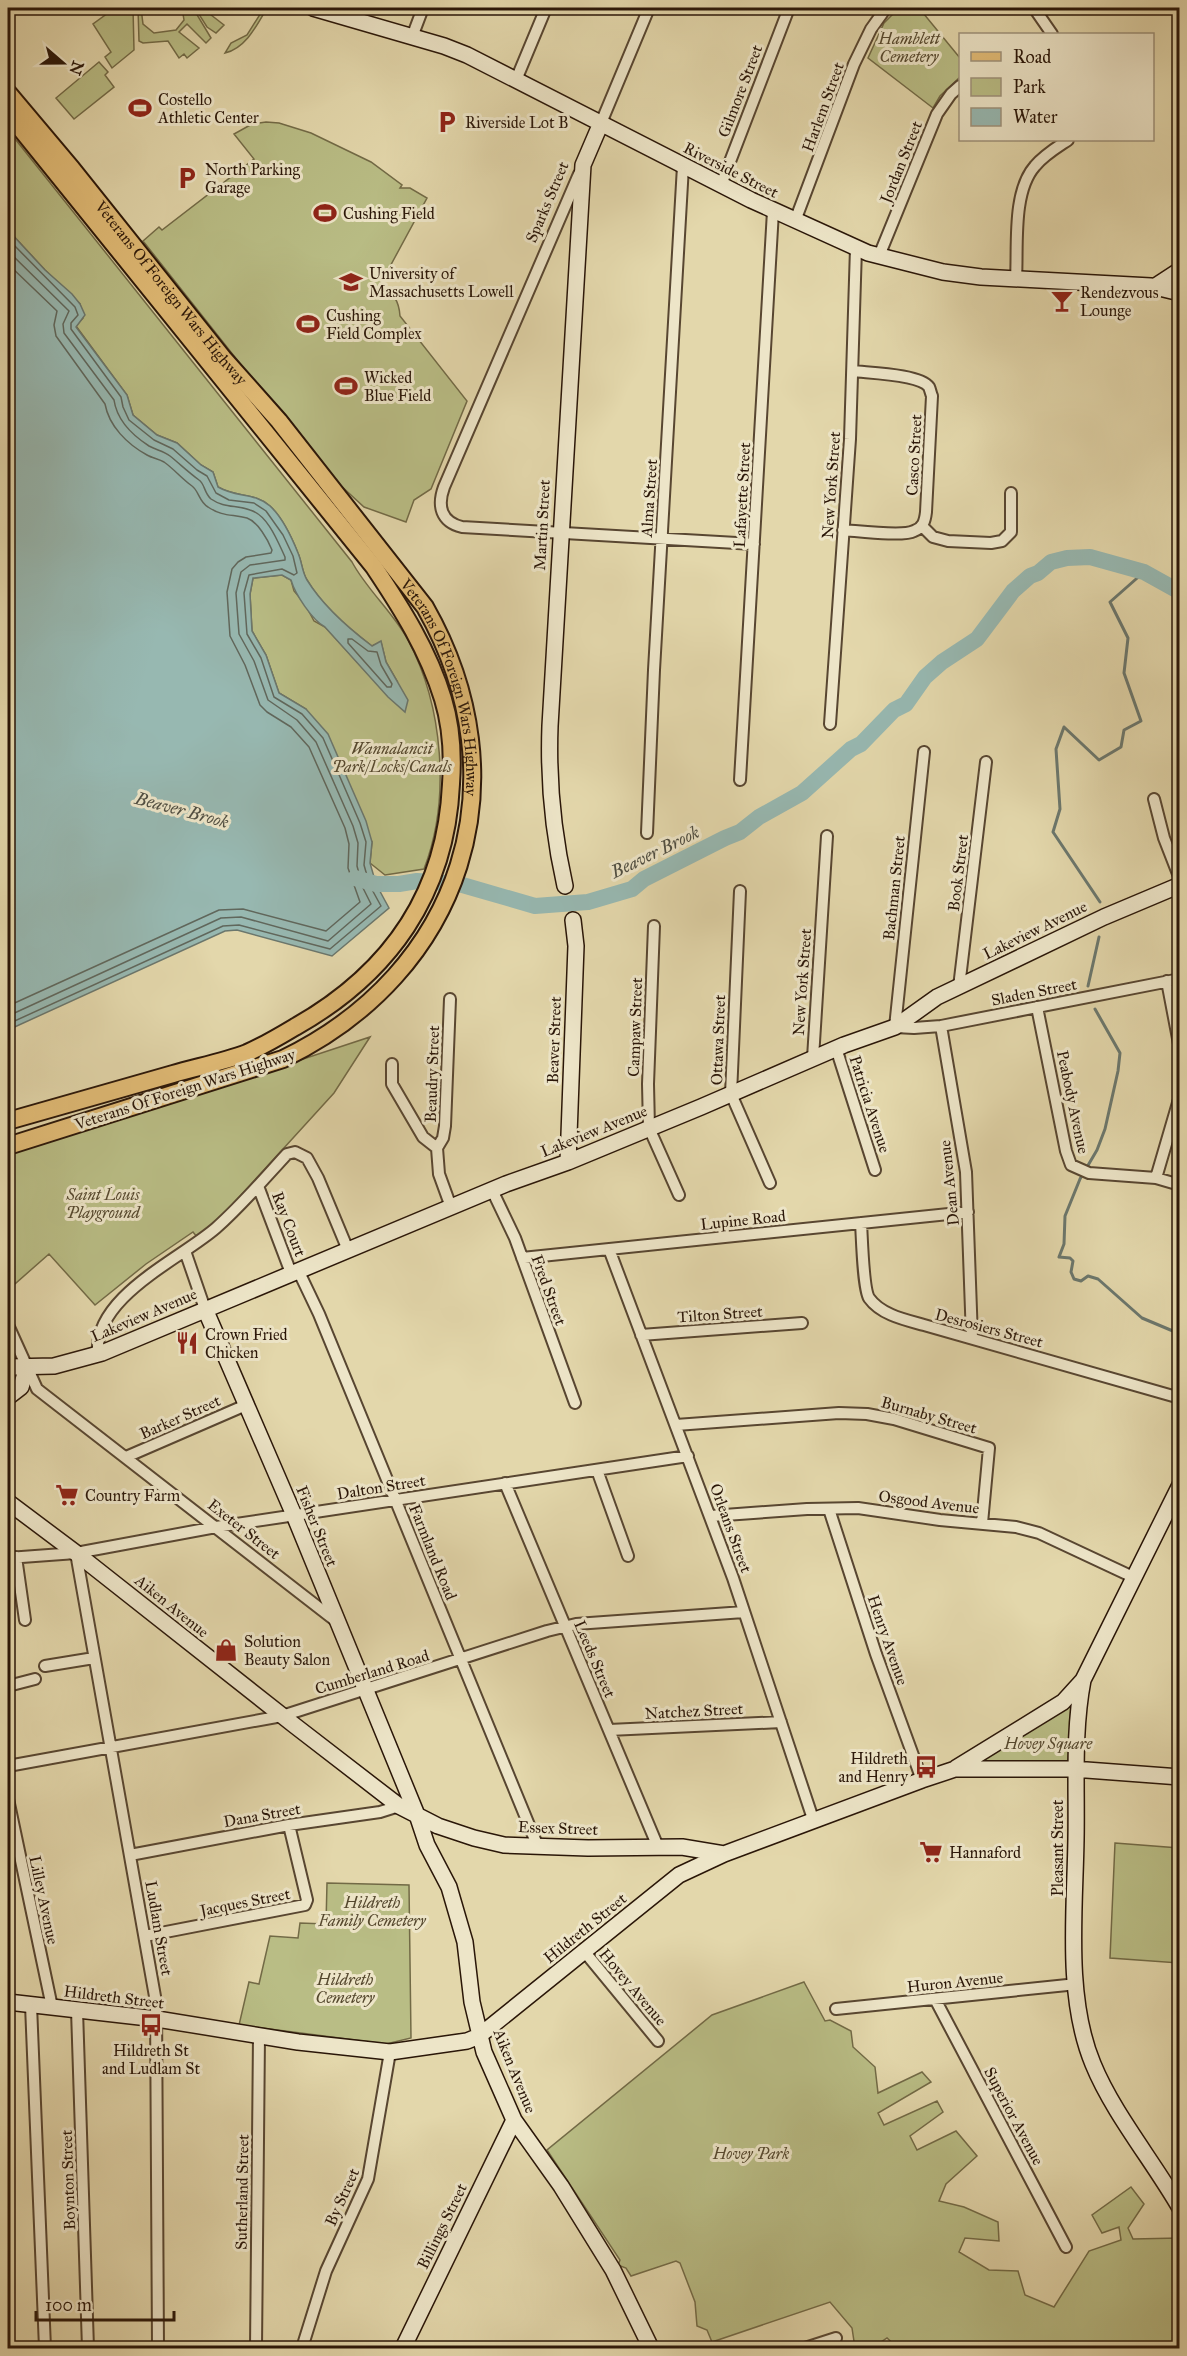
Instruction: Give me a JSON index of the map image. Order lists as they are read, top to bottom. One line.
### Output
{"streets":{"main road":["Veterans Of Foreign Wars Highway"],"street":["Gilmore Street","Harlem Street","Jordan Street","Riverside Street","Sparks Street","Casco Street","New York Street","Lafayette Street","Alma Street","Martin Street","Book Street","Bachman Street","Lakeview Avenue","Sladen Street","Campaw Street","Beaver Street","Ottawa Street","Beaudry Street","Peabody Avenue","Patricia Avenue","Dean Avenue","Lupine Road","Ray Court","Fred Street","Tilton Street","Desrosiers Street","Burnaby Street","Barker Street","Dalton Street","Osgood Avenue","Fisher Street","Orleans Street","Exeter Street","Farmland Road","Aiken Avenue","Henry Avenue","Leeds Street","Cumberland Road","Natchez Street","Dana Street","Essex Street","Pleasant Street","Lilley Avenue","Jacques Street","Ludlam Street","Hildreth Street","Huron Avenue","Hovey Avenue","Superior Avenue","Boynton Street","Sutherland Street","By Street","Billings Street"]},"crossings":[["Gilmore Street","Riverside Street"],["Harlem Street","Riverside Street"],["Jordan Street","Riverside Street"],["Riverside Street","Sparks Street"],["Riverside Street","New York Street"],["Riverside Street","Lafayette Street"],["Riverside Street","Alma Street"],["Sparks Street","Martin Street"],["Casco Street","New York Street"],["New York Street","Lakeview Avenue"],["Book Street","Lakeview Avenue"],["Bachman Street","Lakeview Avenue"],["Bachman Street","Sladen Street"],["Lakeview Avenue","Sladen Street"],["Lakeview Avenue","Campaw Street"],["Lakeview Avenue","Beaver Street"],["Lakeview Avenue","Ottawa Street"],["Lakeview Avenue","Patricia Avenue"],["Lakeview Avenue","Ray Court"],["Lakeview Avenue","Fred Street"],["Lakeview Avenue","Fisher Street"],["Lakeview Avenue","Exeter Street"],["Lakeview Avenue","Farmland Road"],["Sladen Street","Peabody Avenue"],["Sladen Street","Dean Avenue"],["Dean Avenue","Lupine Road"],["Dean Avenue","Desrosiers Street"],["Lupine Road","Fred Street"],["Lupine Road","Desrosiers Street"],["Lupine Road","Orleans Street"],["Ray Court","Farmland Road"],["Tilton Street","Orleans Street"],["Burnaby Street","Osgood Avenue"],["Burnaby Street","Orleans Street"],["Barker Street","Fisher Street"],["Barker Street","Exeter Street"],["Dalton Street","Fisher Street"],["Dalton Street","Orleans Street"],["Dalton Street","Exeter Street"],["Dalton Street","Farmland Road"],["Dalton Street","Aiken Avenue"],["Dalton Street","Leeds Street"],["Dalton Street","Ludlam Street"],["Osgood Avenue","Orleans Street"],["Osgood Avenue","Henry Avenue"],["Osgood Avenue","Pleasant Street"],["Fisher Street","Exeter Street"],["Fisher Street","Aiken Avenue"],["Fisher Street","Cumberland Road"],["Fisher Street","Essex Street"],["Orleans Street","Cumberland Road"],["Orleans Street","Natchez Street"],["Orleans Street","Hildreth Street"],["Farmland Road","Cumberland Road"],["Farmland Road","Essex Street"],["Aiken Avenue","Cumberland Road"],["Aiken Avenue","Dana Street"],["Aiken Avenue","Essex Street"],["Aiken Avenue","Ludlam Street"],["Aiken Avenue","Hildreth Street"],["Aiken Avenue","Billings Street"],["Henry Avenue","Hildreth Street"],["Leeds Street","Cumberland Road"],["Leeds Street","Natchez Street"],["Leeds Street","Essex Street"],["Cumberland Road","Ludlam Street"],["Dana Street","Essex Street"],["Dana Street","Jacques Street"],["Dana Street","Ludlam Street"],["Essex Street","Hildreth Street"],["Pleasant Street","Hildreth Street"],["Pleasant Street","Huron Avenue"],["Lilley Avenue","Hildreth Street"],["Jacques Street","Ludlam Street"],["Ludlam Street","Hildreth Street"],["Hildreth Street","Hovey Avenue"],["Hildreth Street","Boynton Street"],["Hildreth Street","Sutherland Street"],["Hildreth Street","By Street"],["Huron Avenue","Superior Avenue"]],"water":["Beaver Brook"],"parks":["Hamblett Cemetery","Wannalancit Park/Locks/Canals","Saint Louis Playground","Hovey Square","Hildreth Family Cemetery","Hildreth Cemetery","Hovey Park"],"places":{"sports":["Costello Athletic Center","Cushing Field","Cushing Field Complex","Wicked Blue Field"],"parking":["Riverside Lot B","North Parking Garage"],"school or university":["University of Massachusetts Lowell"],"bar":["Rendezvous Lounge"],"restaurant":["Crown Fried Chicken"],"supermarket":["Country Farm","Hannaford"],"shop":["Solution Beauty Salon"],"bus stop":["Hildreth and Henry","Hildreth St and Ludlam St"]},"legend":["Road","Park","Water"],"scale_bar":"100 m","north":"right"}
